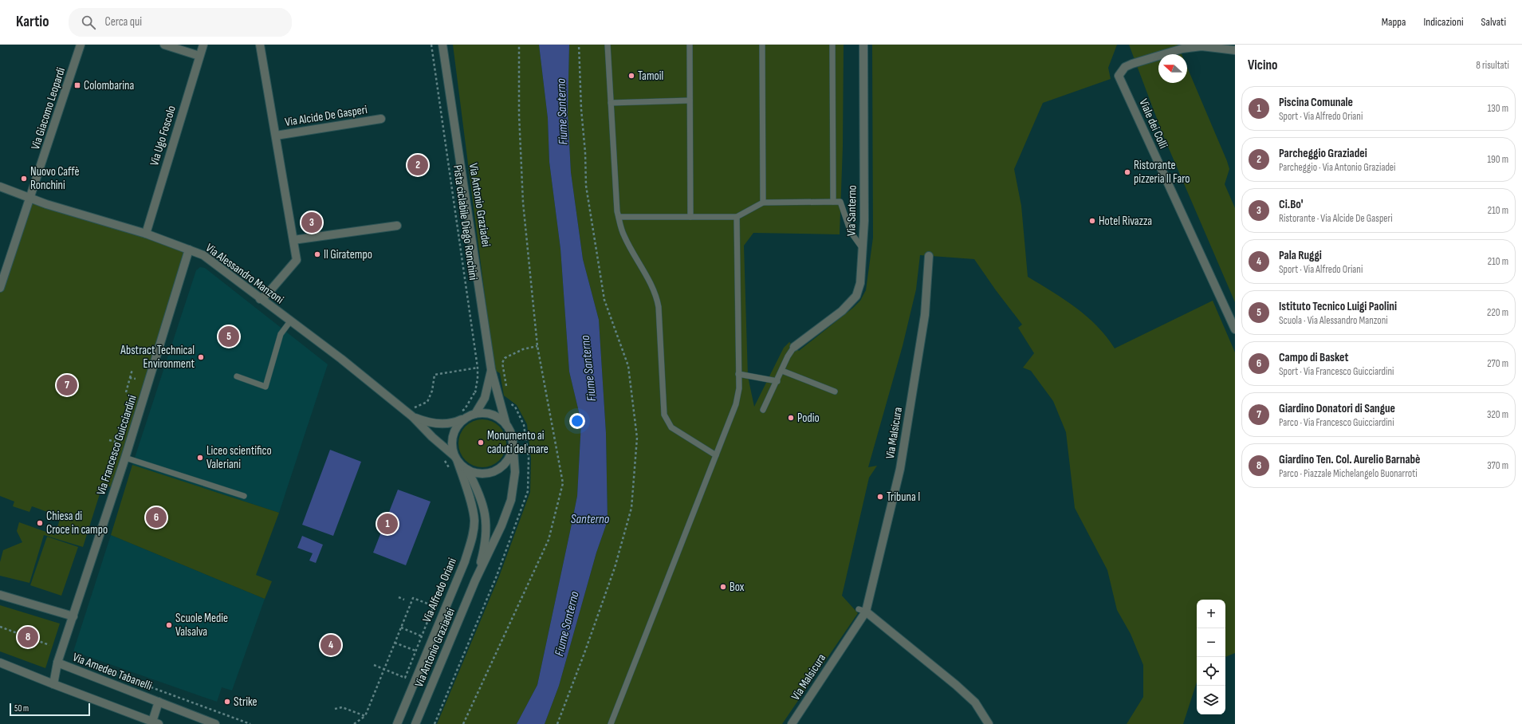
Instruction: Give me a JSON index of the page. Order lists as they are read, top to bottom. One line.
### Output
{"streets":{"street":["Via Giacomo Leopardi","Via Alcide De Gasperi","Viale dei Colli","Via Ugo Foscolo","Via Antonio Graziadei","Via Santerno","Via Alessandro Manzoni","Via Malsicura","Via Francesco Guicciardini","Via Alfredo Oriani","Via Amedeo Tabanelli"],"path":["Pista ciclabile Diego Ronchini"]},"crossings":[["Via Giacomo Leopardi","Via Alessandro Manzoni"],["Via Alcide De Gasperi","Via Alessandro Manzoni"],["Via Ugo Foscolo","Via Alessandro Manzoni"],["Via Antonio Graziadei","Pista ciclabile Diego Ronchini"],["Via Antonio Graziadei","Via Alessandro Manzoni"],["Via Antonio Graziadei","Via Alfredo Oriani"],["Pista ciclabile Diego Ronchini","Via Alessandro Manzoni"],["Pista ciclabile Diego Ronchini","Via Alfredo Oriani"],["Via Alessandro Manzoni","Via Francesco Guicciardini"],["Via Alessandro Manzoni","Via Alfredo Oriani"],["Via Francesco Guicciardini","Via Amedeo Tabanelli"]],"water":["Fiume Santerno","Santerno"],"places":{"other":["Tamoil","Ristorante pizzeria Il Faro","Nuovo Caffè Ronchini","Hotel Rivazza","Il Giratempo","Abstract Technical Environment","Podio","Monumento ai caduti del mare","Liceo scientifico Valeriani","Tribuna I","Chiesa di Croce in campo","Box","Scuole Medie Valsalva","Strike"],"transit":["Colombarina"]},"scale_bar":"50 m","north":"left","page":{"header":"Kartio","search":"Cerca qui","nav":["Mappa","Indicazioni","Salvati"],"heading":["Vicino","8 risultati"],"list":[{"mark":"1","name":"Piscina Comunale","note":"Sport · Via Alfredo Oriani","value":"130 m"},{"mark":"2","name":"Parcheggio Graziadei","note":"Parcheggio · Via Antonio Graziadei","value":"190 m"},{"mark":"3","name":"Ci.Bo'","note":"Ristorante · Via Alcide De Gasperi","value":"210 m"},{"mark":"4","name":"Pala Ruggi","note":"Sport · Via Alfredo Oriani","value":"210 m"},{"mark":"5","name":"Istituto Tecnico Luigi Paolini","note":"Scuola · Via Alessandro Manzoni","value":"220 m"},{"mark":"6","name":"Campo di Basket","note":"Sport · Via Francesco Guicciardini","value":"270 m"},{"mark":"7","name":"Giardino Donatori di Sangue","note":"Parco · Via Francesco Guicciardini","value":"320 m"},{"mark":"8","name":"Giardino Ten. Col. Aurelio Barnabè","note":"Parco · Piazzale Michelangelo Buonarroti","value":"370 m"}],"pins":["2","3","5","7","6","1","8","4"],"map_buttons":["+","−"],"scale":"50 m"}}
